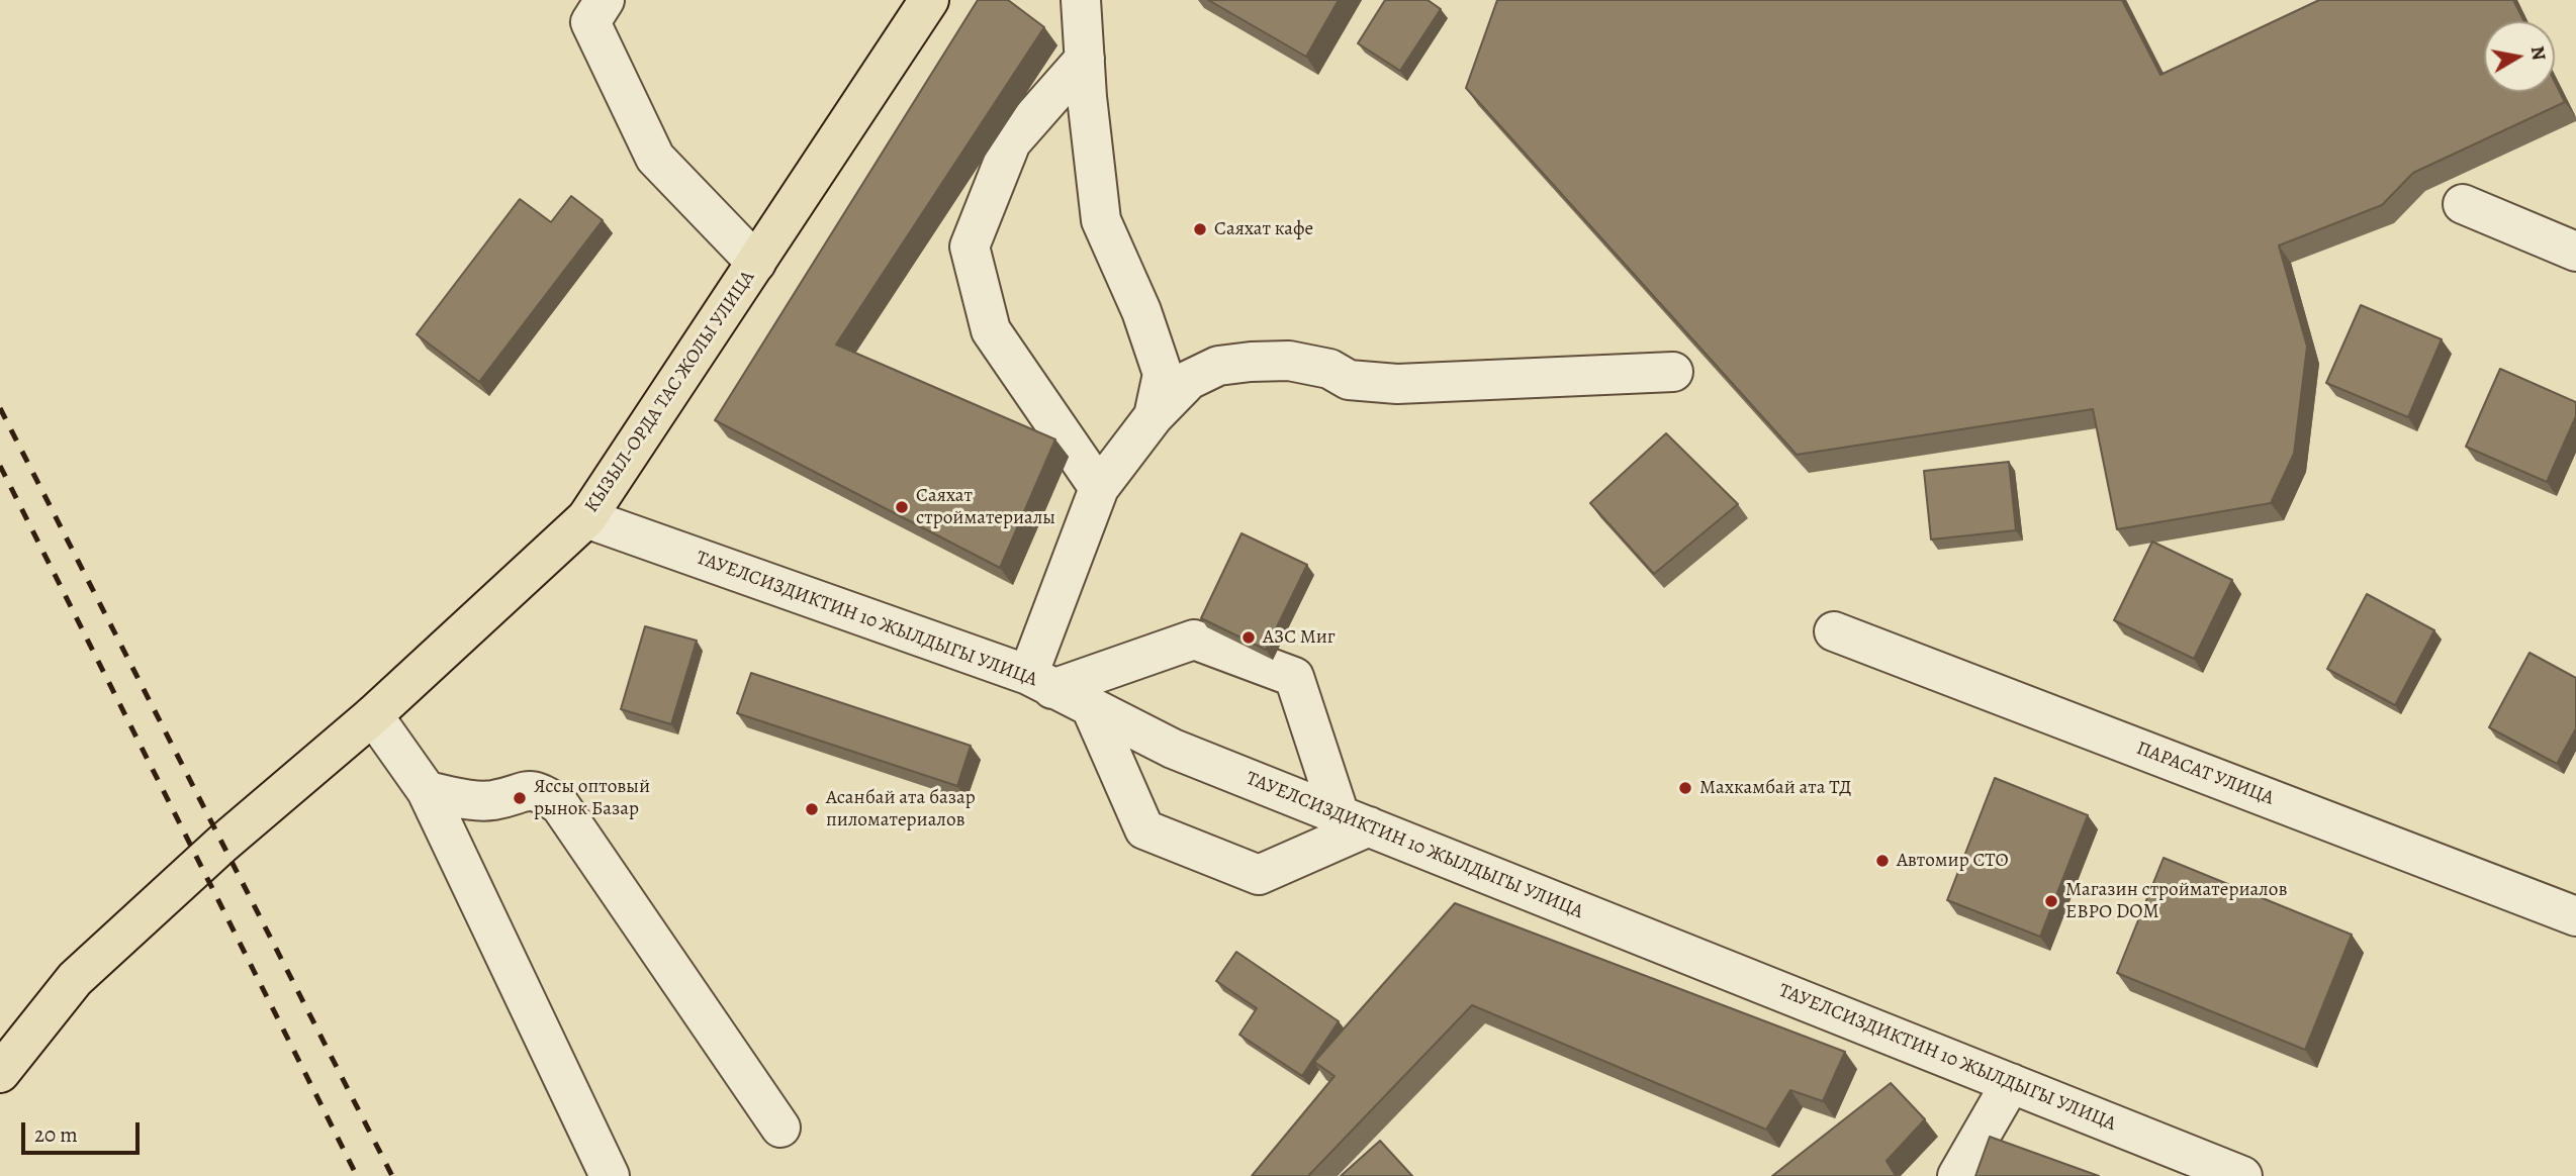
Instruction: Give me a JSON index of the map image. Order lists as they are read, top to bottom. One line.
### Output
{"streets":{"main road":["КЫЗЫЛ-ОРДА ТАС ЖОЛЫ УЛИЦА"],"street":["ТАУЕЛСИЗДИКТИН 10 ЖЫЛДЫГЫ УЛИЦА","ПАРАСАТ УЛИЦА"]},"crossings":[["КЫЗЫЛ-ОРДА ТАС ЖОЛЫ УЛИЦА","ТАУЕЛСИЗДИКТИН 10 ЖЫЛДЫГЫ УЛИЦА"]],"places":["Саяхат кафе","Саяхат стройматериалы","АЗС Миг","Махкамбай ата ТД","Яссы оптовый рынок Базар","Асанбай ата базар пиломатериалов","Автомир СТО","Магазин стройматериалов ЕВРО DOM"],"scale_bar":"20 m","north":"right"}
